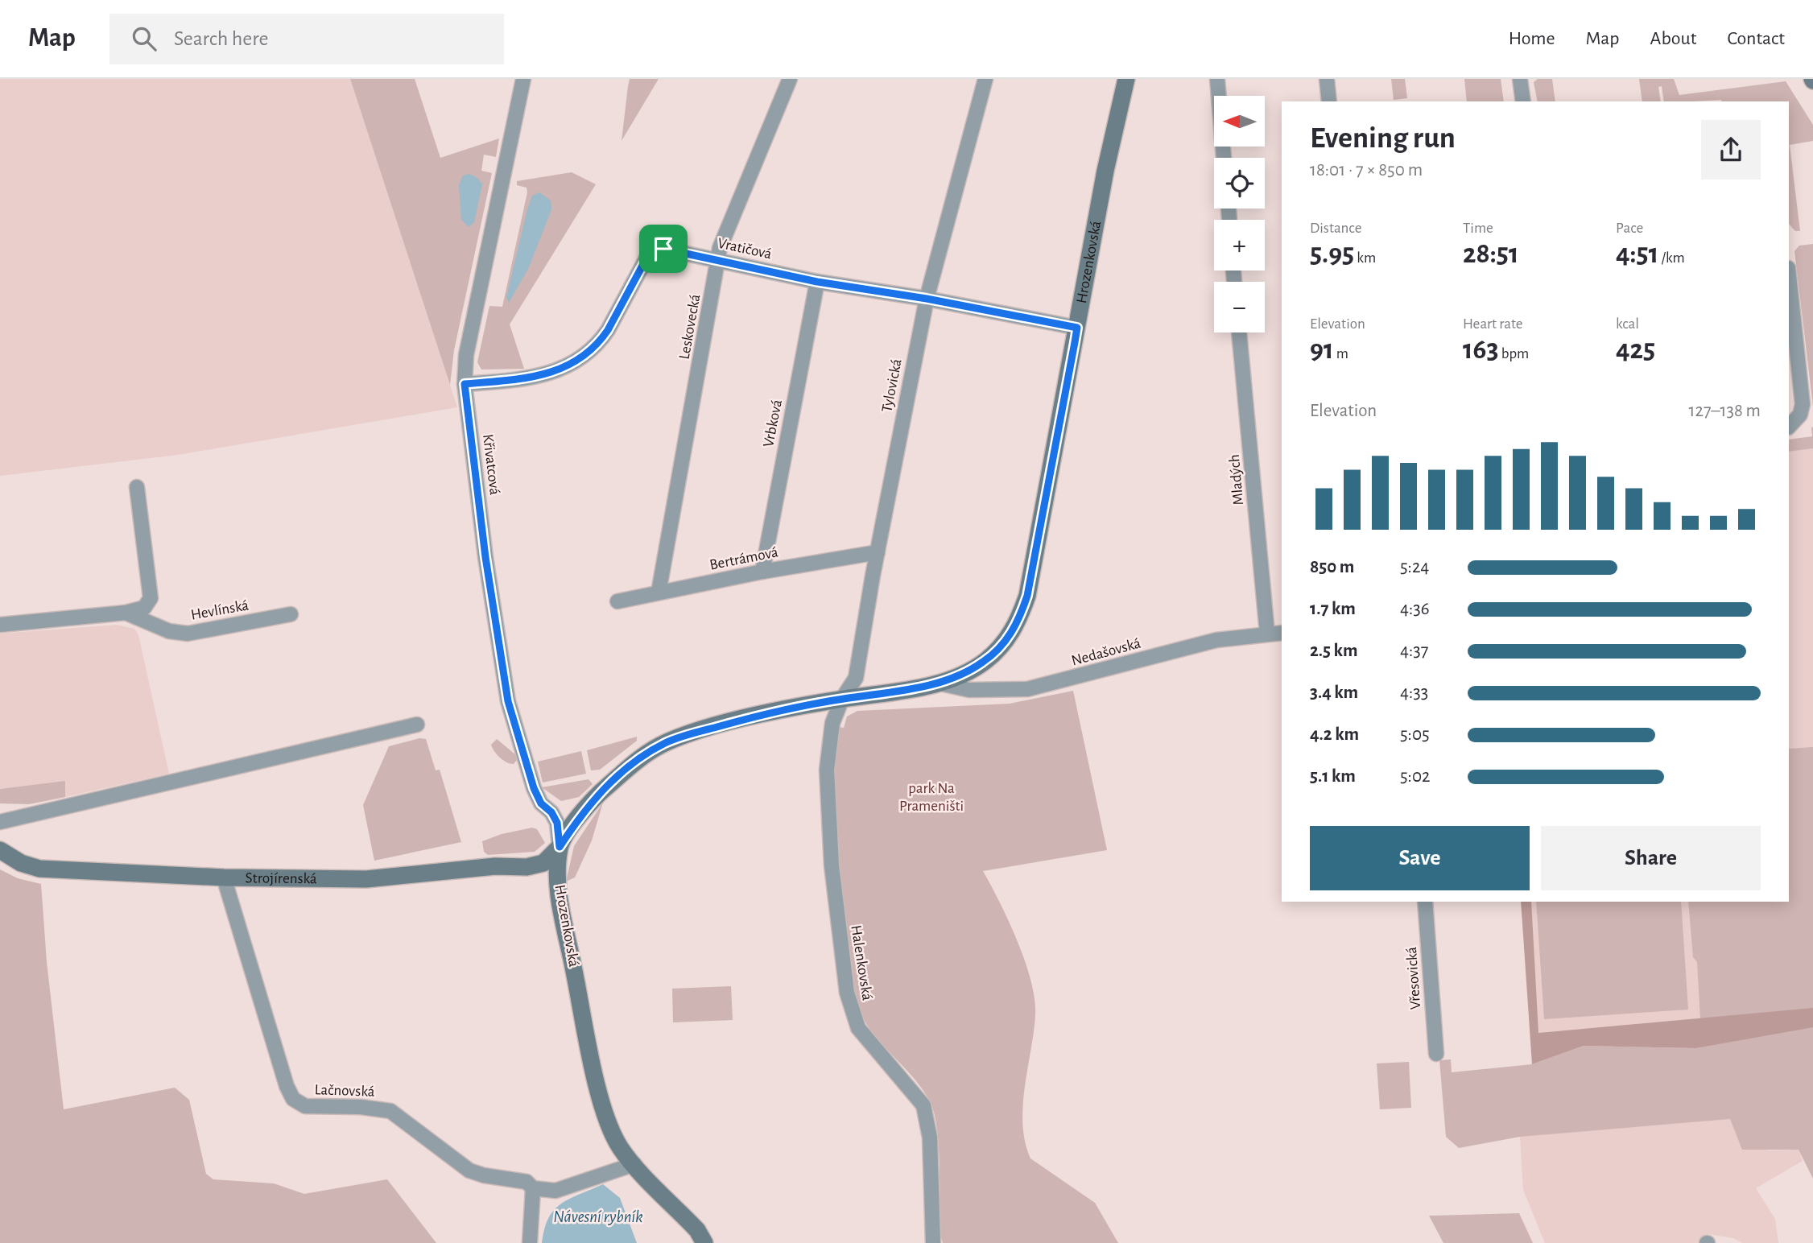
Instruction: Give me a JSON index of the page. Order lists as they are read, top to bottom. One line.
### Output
{"streets":{"street":["Vratičová","Hrozenkovská","Leskovecká","Tylovická","Vrbková","Křivatcová","Mladých","Bertrámová","Hevlínská","Nedašovská","Strojírenská","Halenkovská","Vřesovická","Lačnovská"]},"crossings":[["Vratičová","Hrozenkovská"],["Vratičová","Leskovecká"],["Vratičová","Tylovická"],["Vratičová","Vrbková"],["Vratičová","Křivatcová"],["Hrozenkovská","Tylovická"],["Hrozenkovská","Křivatcová"],["Hrozenkovská","Nedašovská"],["Hrozenkovská","Strojírenská"],["Hrozenkovská","Halenkovská"],["Hrozenkovská","Lačnovská"],["Leskovecká","Bertrámová"],["Tylovická","Bertrámová"],["Tylovická","Halenkovská"],["Vrbková","Bertrámová"],["Křivatcová","Strojírenská"],["Mladých","Nedašovská"],["Strojírenská","Lačnovská"]],"water":["Návesní rybník"],"parks":["park Na Prameništi"],"north":"left","page":{"header":"Map","search":"Search here","nav":["Home","Map","About","Contact"],"map_buttons":["+","−"],"heading":["Evening run","18:01 · 7 × 850 m"],"stats":[["Distance","5.95 km"],["Time","28:51"],["Pace","4:51 /km"],["Elevation","91 m"],["Heart rate","163 bpm"],["kcal","425"]],"chart":["Elevation","127–138 m"],"list":[{"name":"850 m","note":"5:24"},{"name":"1.7 km","note":"4:36"},{"name":"2.5 km","note":"4:37"},{"name":"3.4 km","note":"4:33"},{"name":"4.2 km","note":"5:05"},{"name":"5.1 km","note":"5:02"}],"buttons":["Save","Share"]}}
